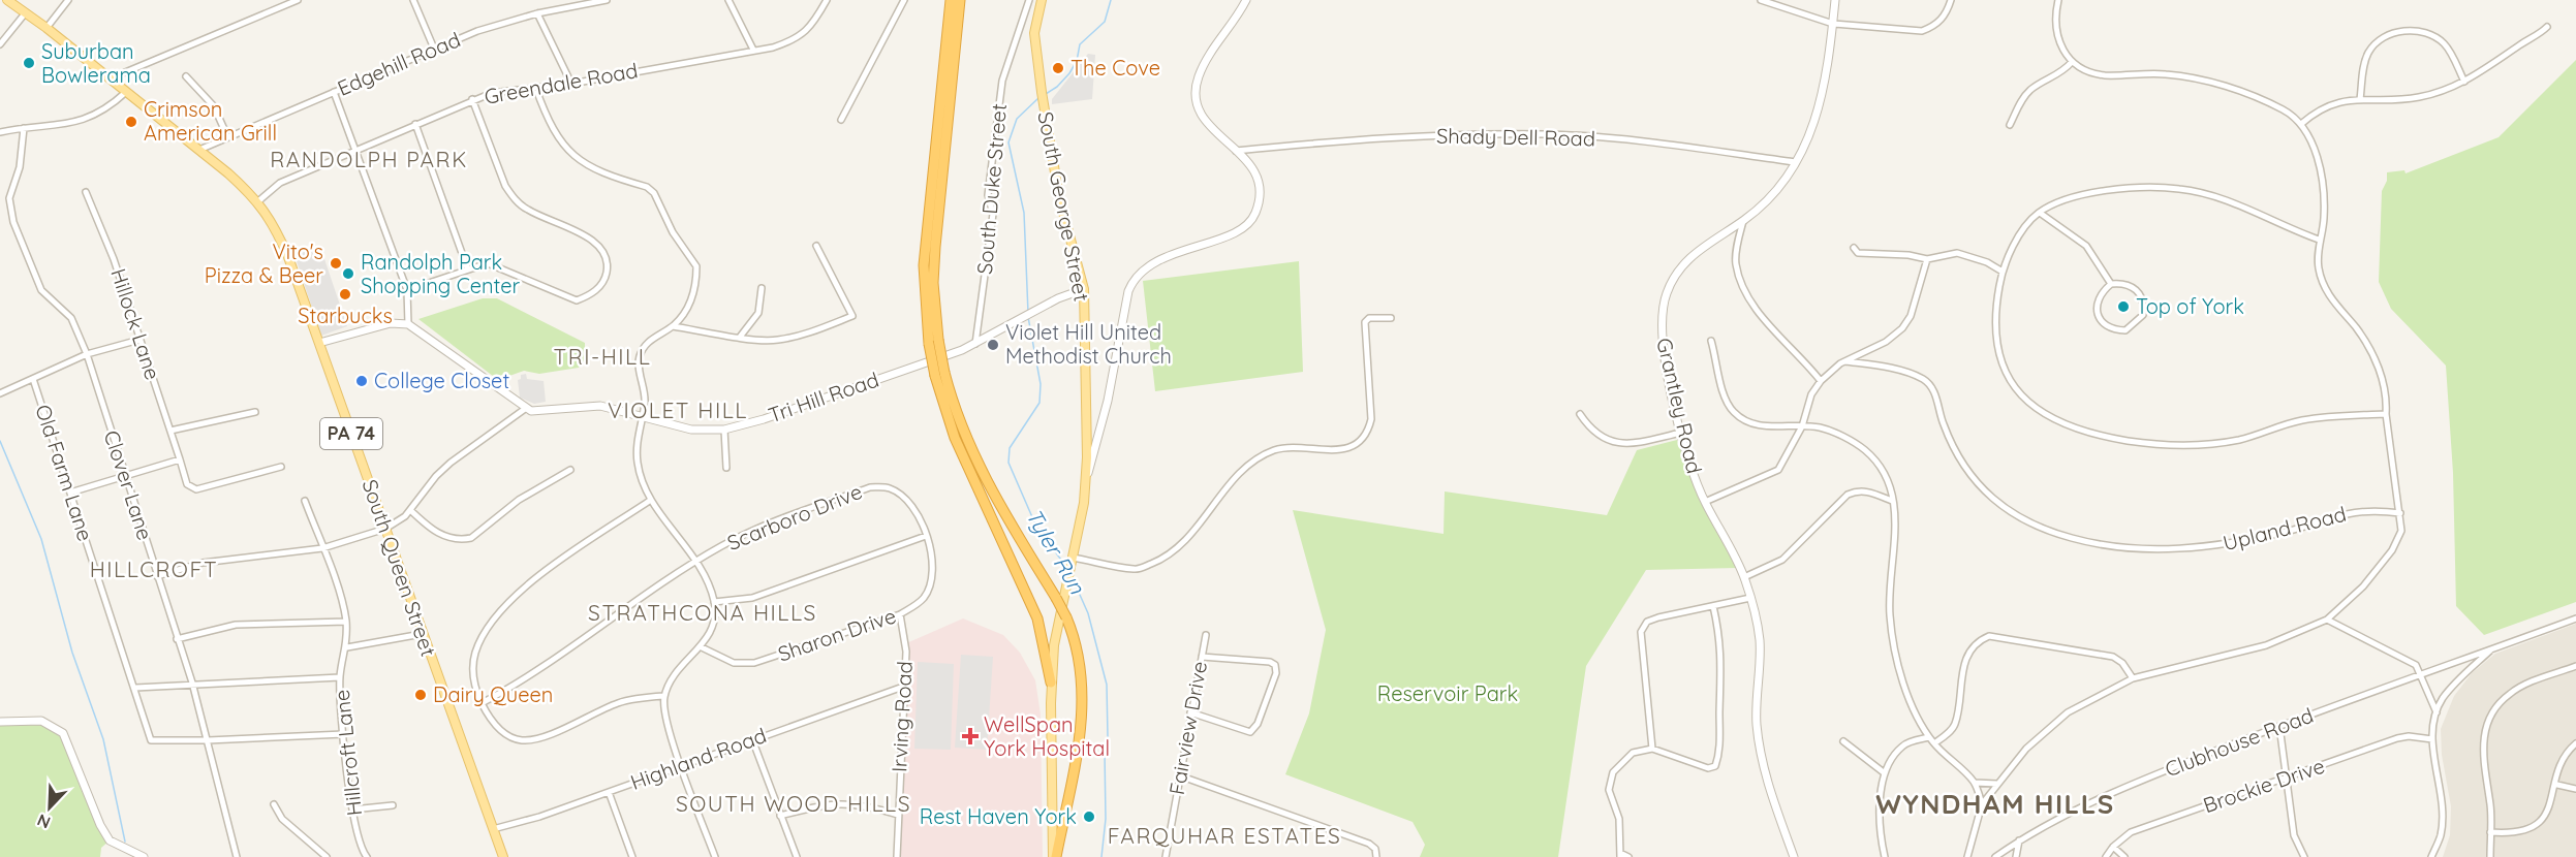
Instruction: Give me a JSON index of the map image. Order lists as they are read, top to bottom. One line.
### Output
{"streets":{"main road":["South George Street","PA 74","South Queen Street"],"street":["Edgehill Road","Greendale Road","Shady Dell Road","South Duke Street","Hillock Lane","Tri Hill Road","Grantley Road","Old Farm Lane","Clover Lane","Scarboro Drive","Upland Road","Sharon Drive","Irving Road","Fairview Drive","Clubhouse Road","Hillcroft Lane","Highland Road","Brockie Drive"]},"crossings":[["Edgehill Road","South Queen Street"],["Greendale Road","South Queen Street"],["Shady Dell Road","Grantley Road"],["South Duke Street","Tri Hill Road"],["South George Street","Tri Hill Road"],["Old Farm Lane","Clover Lane"],["Scarboro Drive","Sharon Drive"],["South Queen Street","Highland Road"],["Sharon Drive","Irving Road"],["Irving Road","Highland Road"]],"districts":["RANDOLPH PARK","TRI-HILL","VIOLET HILL","HILLCROFT","STRATHCONA HILLS","SOUTH WOOD HILLS","WYNDHAM HILLS","FARQUHAR ESTATES"],"water":["Tyler Run"],"parks":["Reservoir Park"],"places":{"other":["Suburban Bowlerama","The Cove","Crimson American Grill","Vito's Pizza & Beer","Randolph Park Shopping Center","Starbucks","Top of York","Violet Hill United Methodist Church","College Closet","Dairy Queen","Rest Haven York"],"health":["WellSpan York Hospital"]},"north":"bottom left"}
